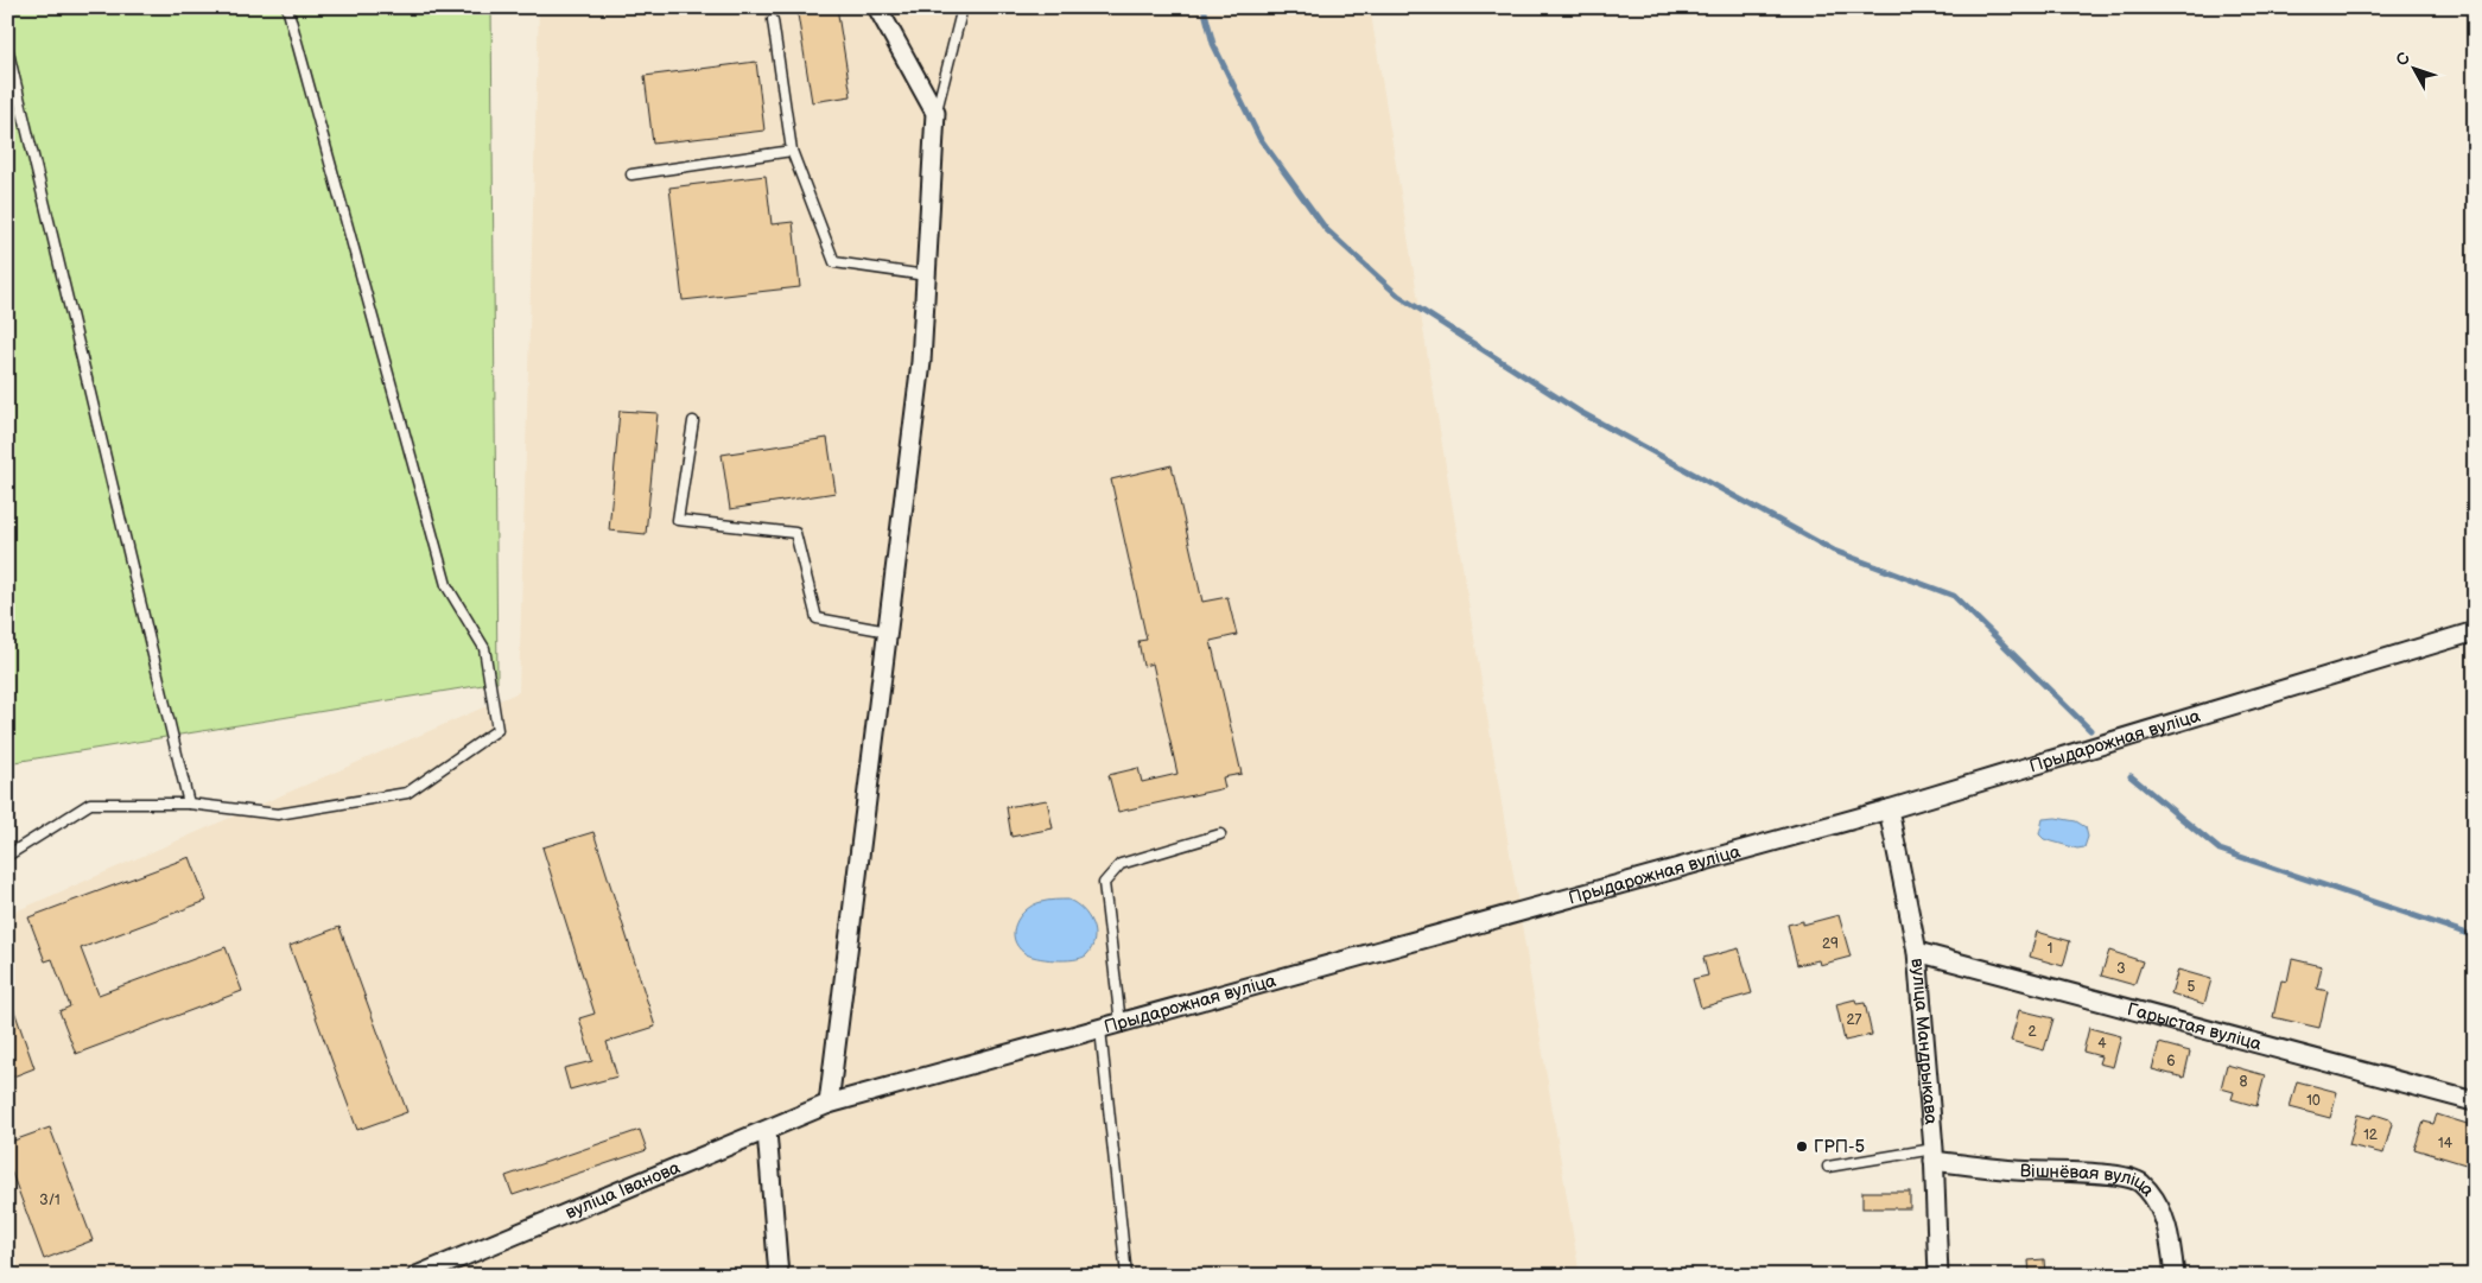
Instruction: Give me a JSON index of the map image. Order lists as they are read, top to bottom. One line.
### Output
{"streets":{"street":["Прыдарожная вуліца","Гарыстая вуліца","вуліца Мандрыкава","Вішнёвая вуліца","вуліца Іванова"]},"crossings":[["Прыдарожная вуліца","вуліца Мандрыкава"],["Прыдарожная вуліца","вуліца Іванова"],["Гарыстая вуліца","вуліца Мандрыкава"],["вуліца Мандрыкава","Вішнёвая вуліца"]],"places":["ГРП-5"],"house_numbers":["29","1","3","5","27","2","4","6","8","10","12","14","3/1"],"north":"top left"}
